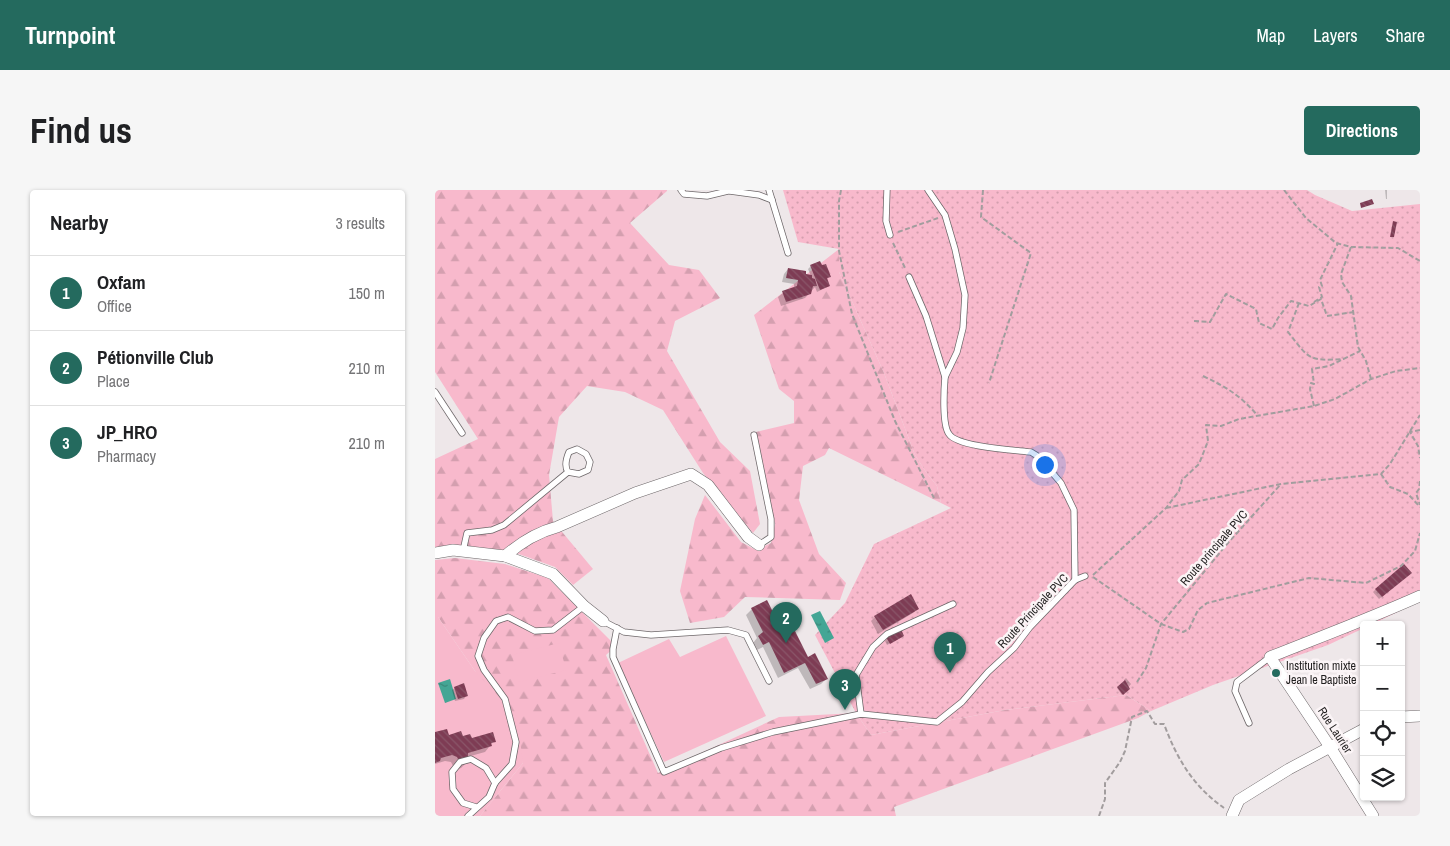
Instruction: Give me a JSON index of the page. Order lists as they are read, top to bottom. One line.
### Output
{"streets":{"street":["Rue Laurier"],"lane":["Route Principale PVC"],"path":["Route principale PVC"]},"crossings":[["Route principale PVC","Route Principale PVC"]],"places":["Institution mixte Jean le Baptiste"],"page":{"header":"Turnpoint","nav":["Map","Layers","Share"],"buttons":"Directions","title":"Find us","heading":["Nearby","3 results"],"list":[{"mark":"1","name":"Oxfam","note":"Office","value":"150 m"},{"mark":"2","name":"Pétionville Club","note":"Place","value":"210 m"},{"mark":"3","name":"JP_HRO","note":"Pharmacy","value":"210 m"}],"pins":["2","1","3"],"map_buttons":["+","−"]}}
